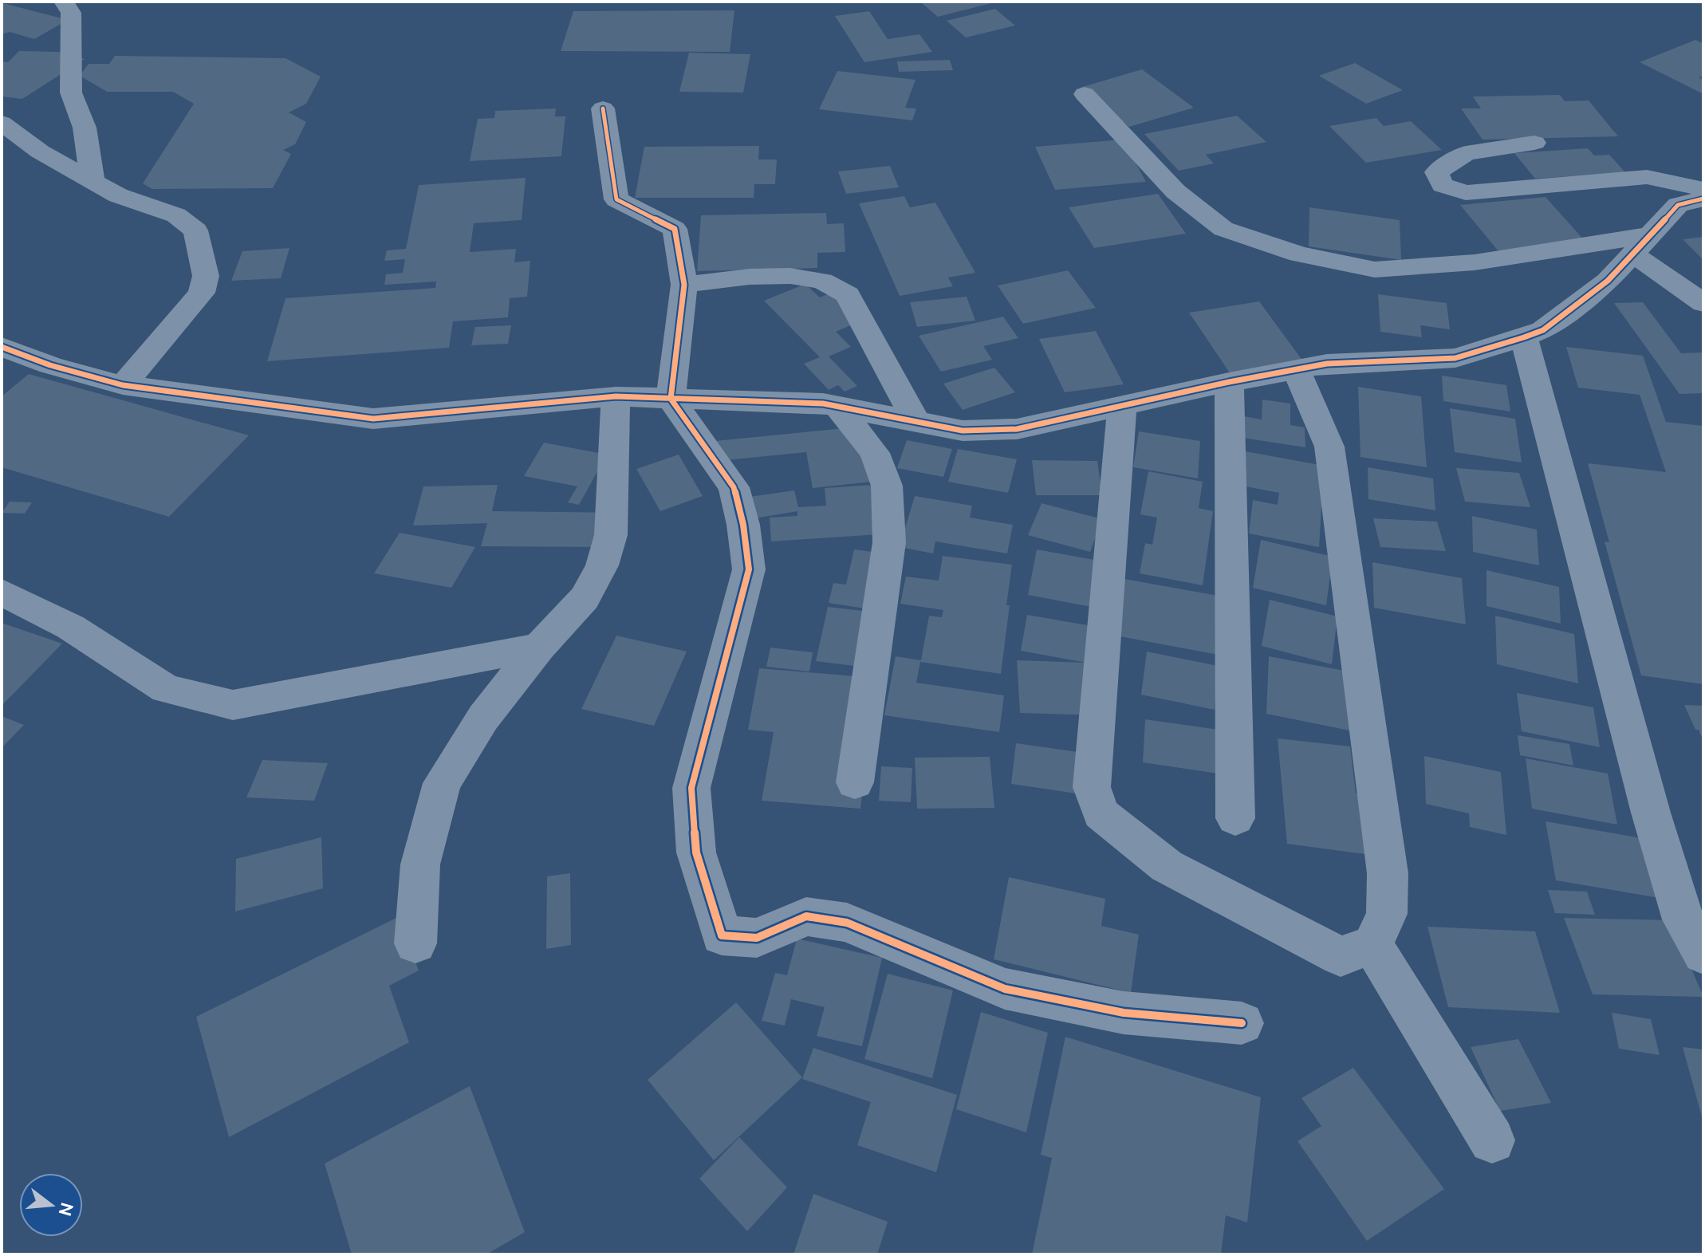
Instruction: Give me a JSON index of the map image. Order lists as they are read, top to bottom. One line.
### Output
{"north":"right"}
